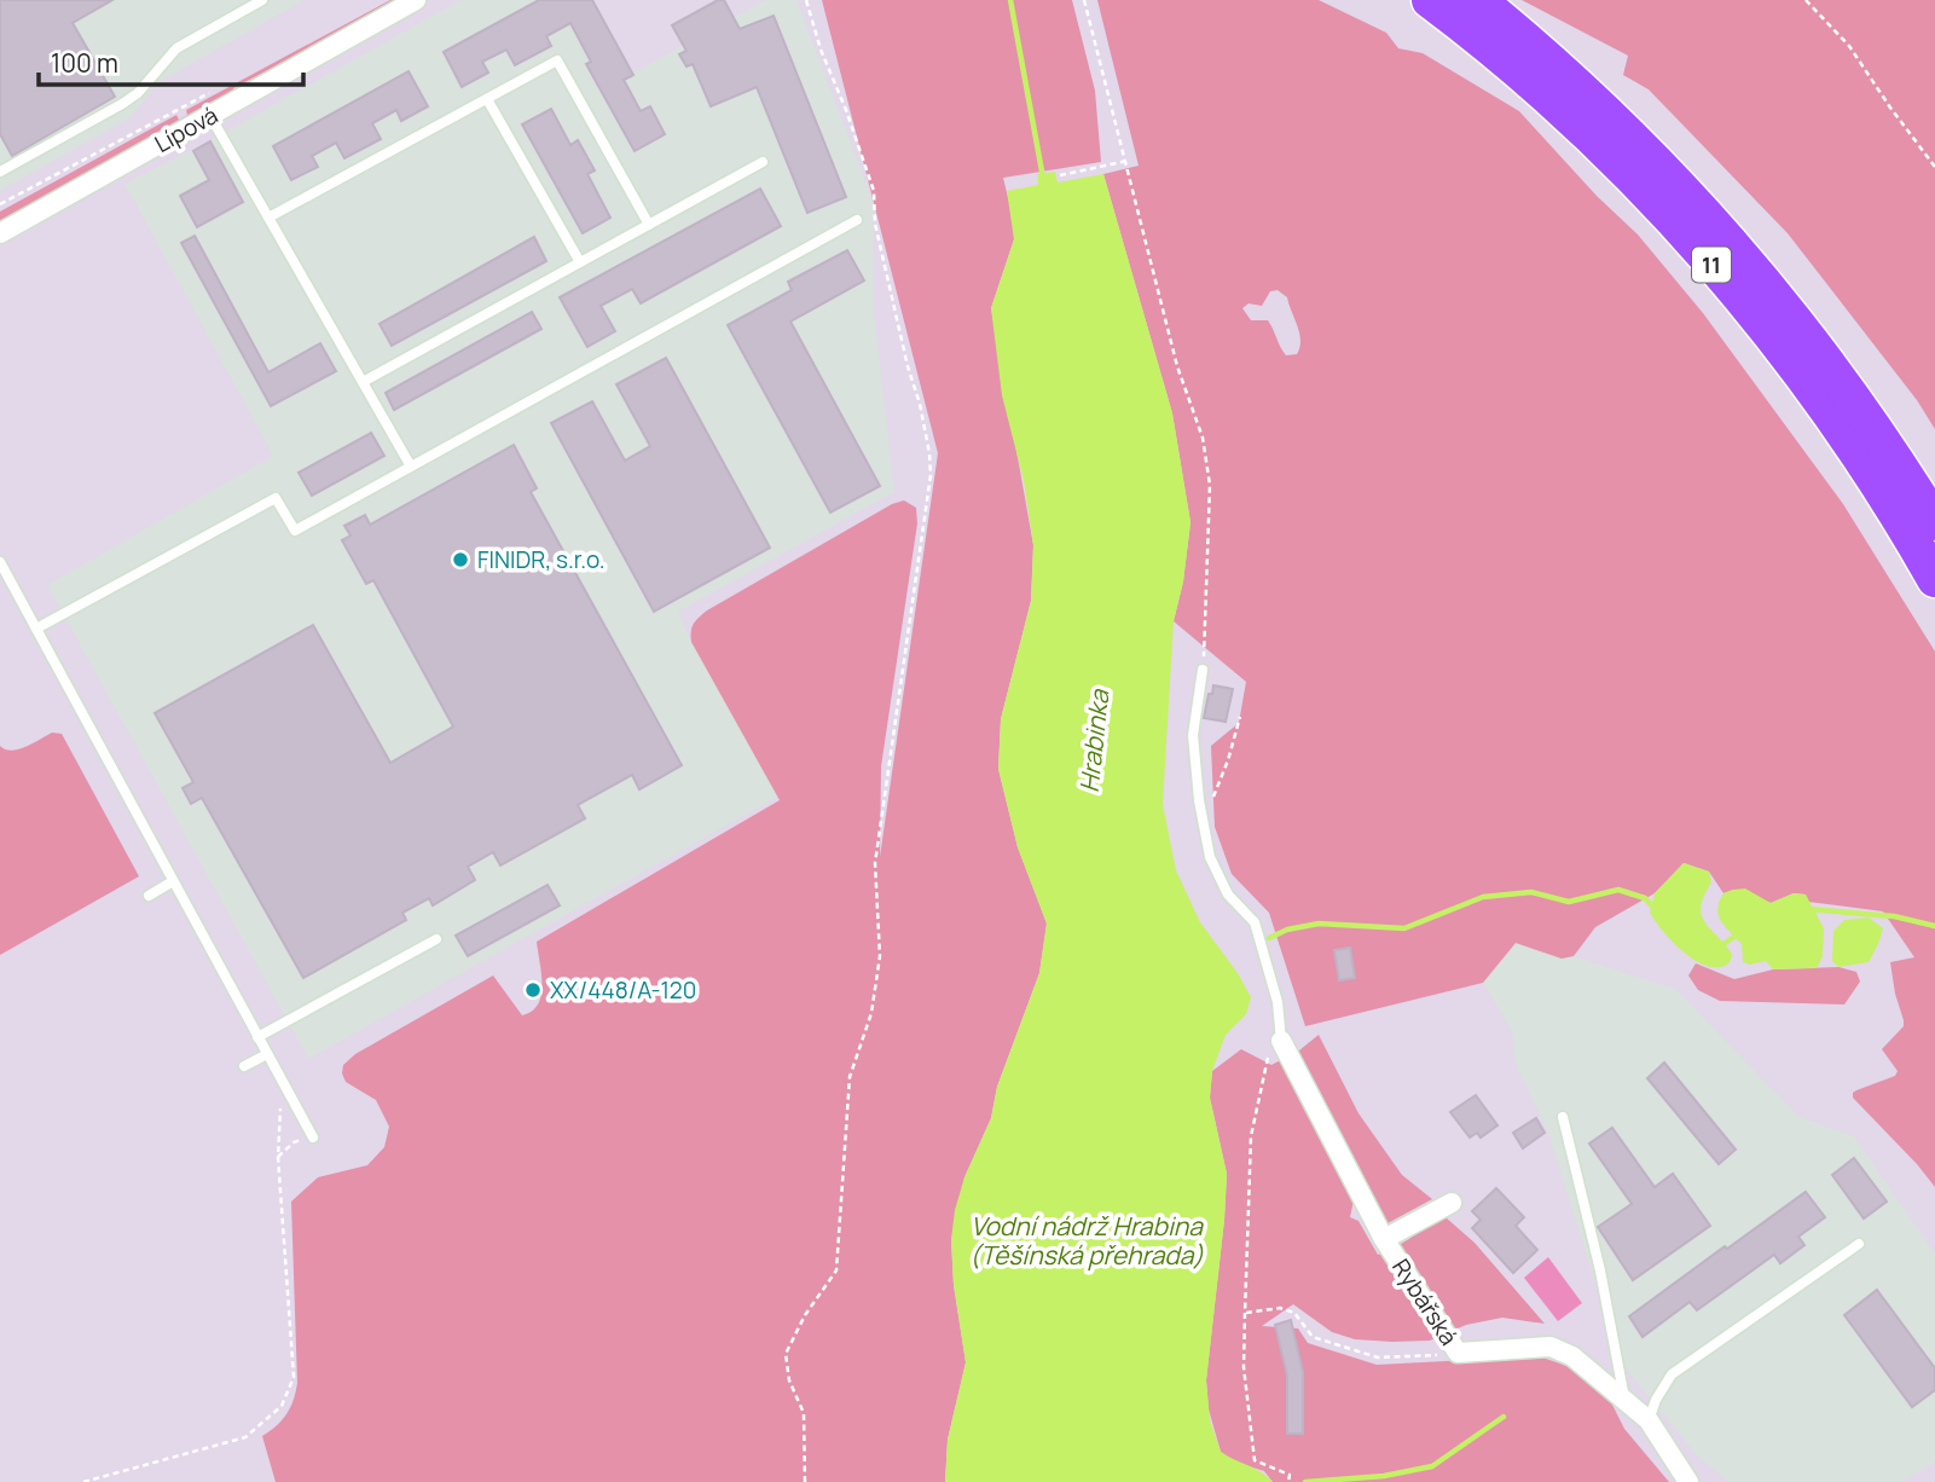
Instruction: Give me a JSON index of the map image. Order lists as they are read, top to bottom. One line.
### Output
{"streets":{"highway":["11"],"street":["Lípová","Rybářská"]},"water":["Hrabinka","Vodní nádrž Hrabina (Těšínská přehrada)"],"places":["FINIDR, s.r.o.","XX/448/A-120"],"scale_bar":"100 m"}
